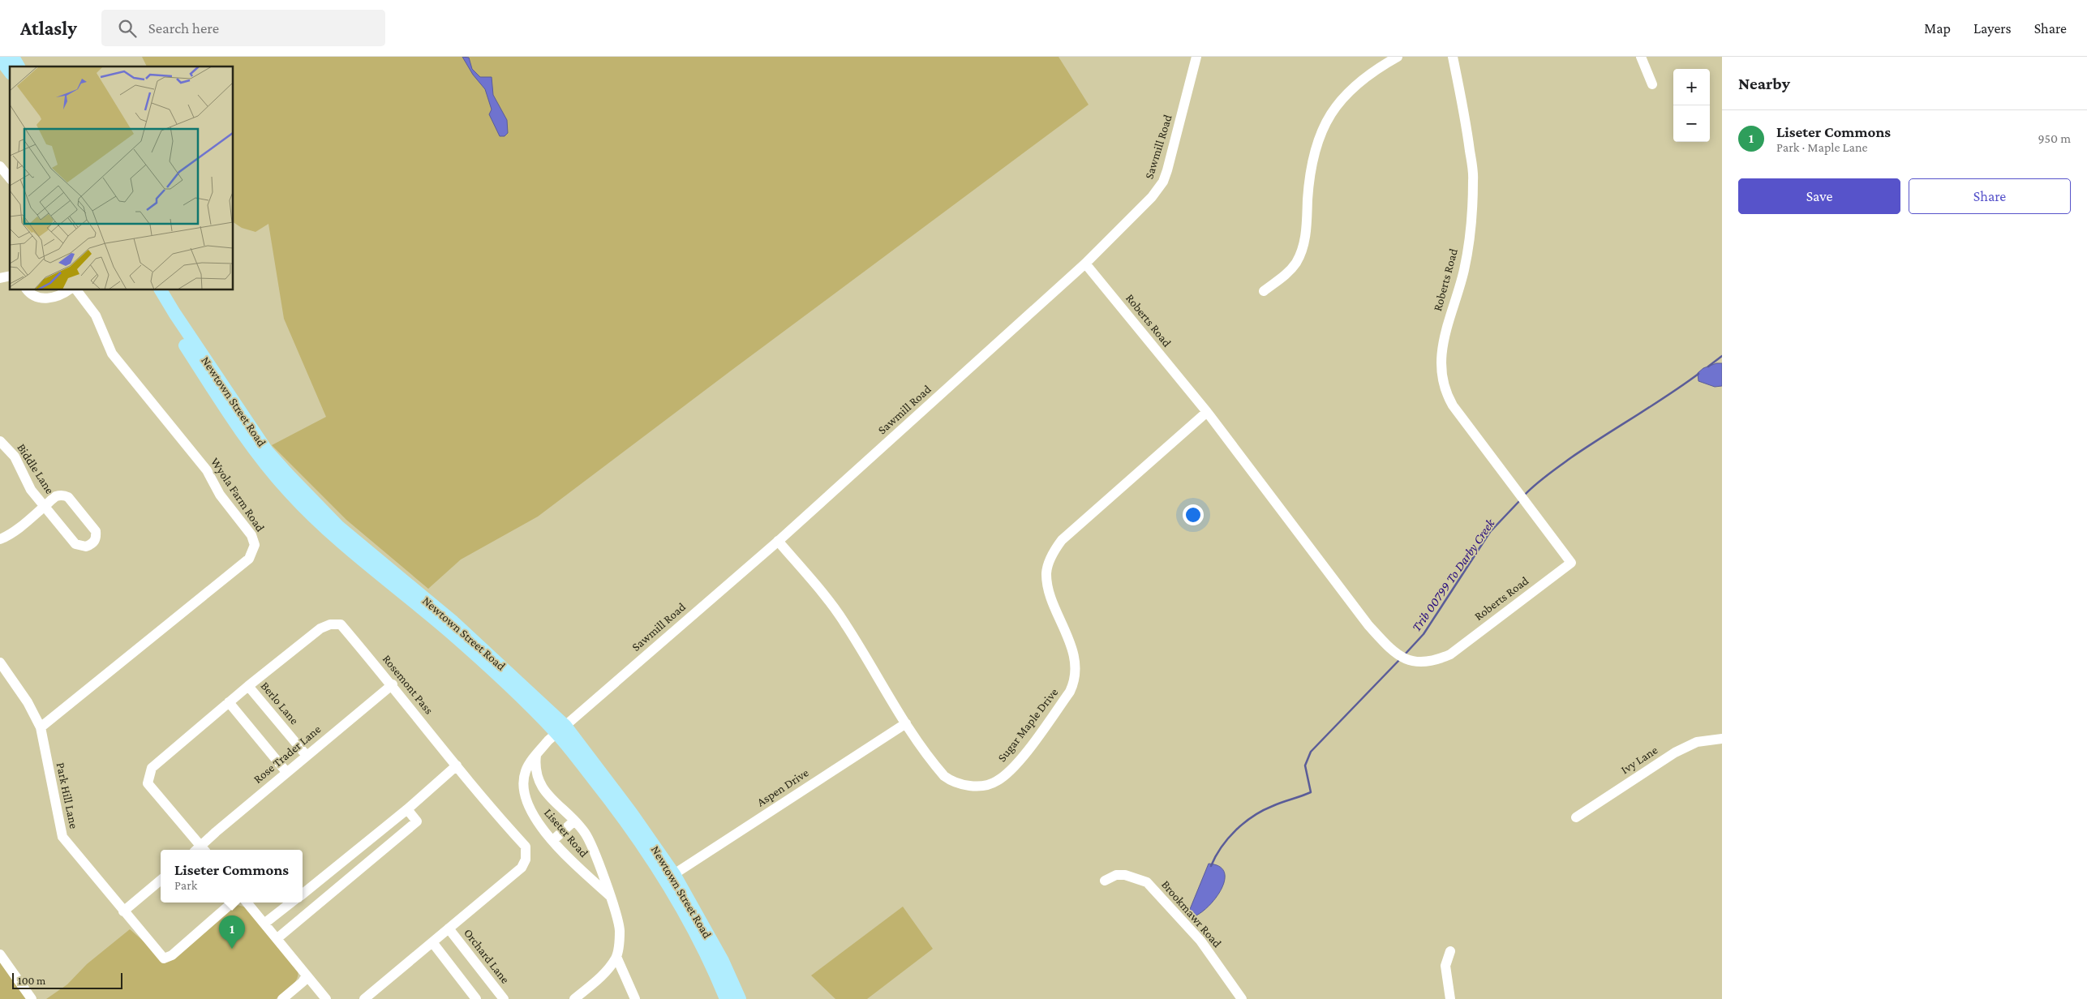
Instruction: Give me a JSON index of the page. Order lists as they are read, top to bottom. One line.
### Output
{"streets":{"main road":["Newtown Street Road"],"street":["Sawmill Road","Roberts Road","Biddle Lane","Wyola Farm Road","Rosemont Pass","Berlo Lane","Sugar Maple Drive","Rose Trader Lane","Ivy Lane","Aspen Drive","Park Hill Lane","Liseter Road","Brookmawr Road","Orchard Lane"]},"crossings":[["Sawmill Road","Roberts Road"],["Sawmill Road","Newtown Street Road"],["Sawmill Road","Sugar Maple Drive"],["Sawmill Road","Liseter Road"],["Roberts Road","Sugar Maple Drive"],["Newtown Street Road","Aspen Drive"],["Newtown Street Road","Liseter Road"],["Wyola Farm Road","Park Hill Lane"],["Rosemont Pass","Berlo Lane"],["Rosemont Pass","Rose Trader Lane"],["Rosemont Pass","Orchard Lane"],["Berlo Lane","Rose Trader Lane"],["Sugar Maple Drive","Aspen Drive"]],"water":["Trib 00799 To Darby Creek"],"scale_bar":"100 m","page":{"header":"Atlasly","search":"Search here","nav":["Map","Layers","Share"],"heading":"Nearby","map_buttons":["+","−"],"list":[{"mark":"1","name":"Liseter Commons","note":"Park · Maple Lane","value":"950 m"}],"buttons":["Save","Share"],"popup":["Liseter Commons","Park"],"pins":"1","scale":"100 m"}}
